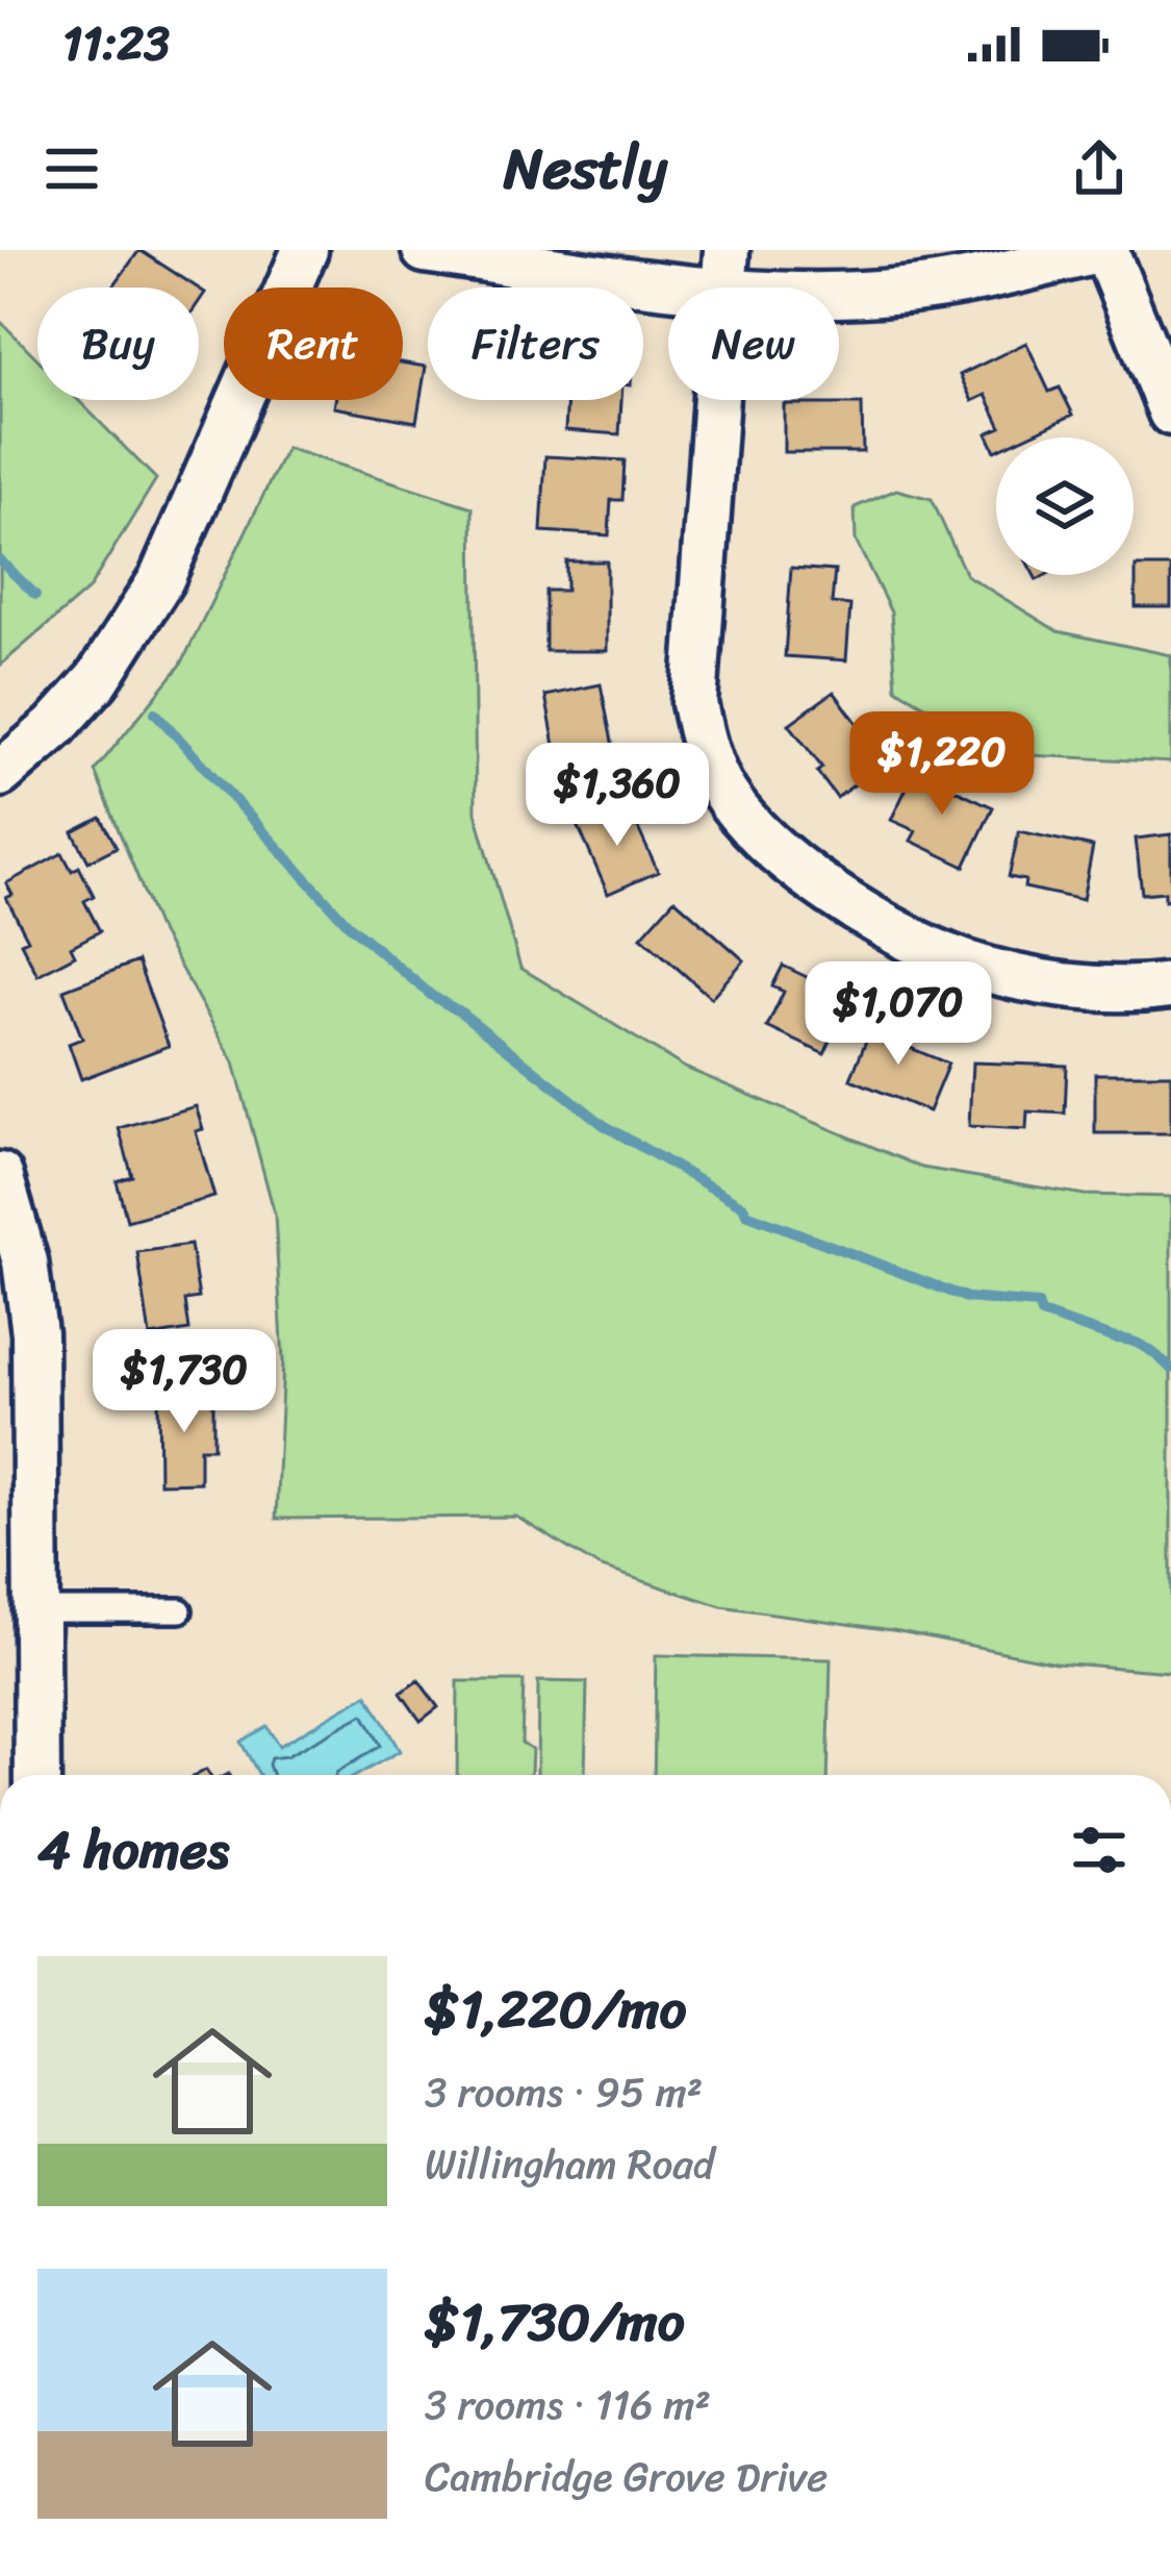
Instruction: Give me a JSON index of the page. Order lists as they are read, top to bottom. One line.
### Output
{"page":{"status":"11:23","header":"Nestly","chip":["Buy","Rent","Filters","New"],"price":["$1,220","$1,360","$1,070","$1,730"],"heading":"4 homes","list":[{"name":"$1,220/mo","note":"3 rooms · 95 m² · Willingham Road"},{"name":"$1,730/mo","note":"3 rooms · 116 m² · Cambridge Grove Drive"}]}}
